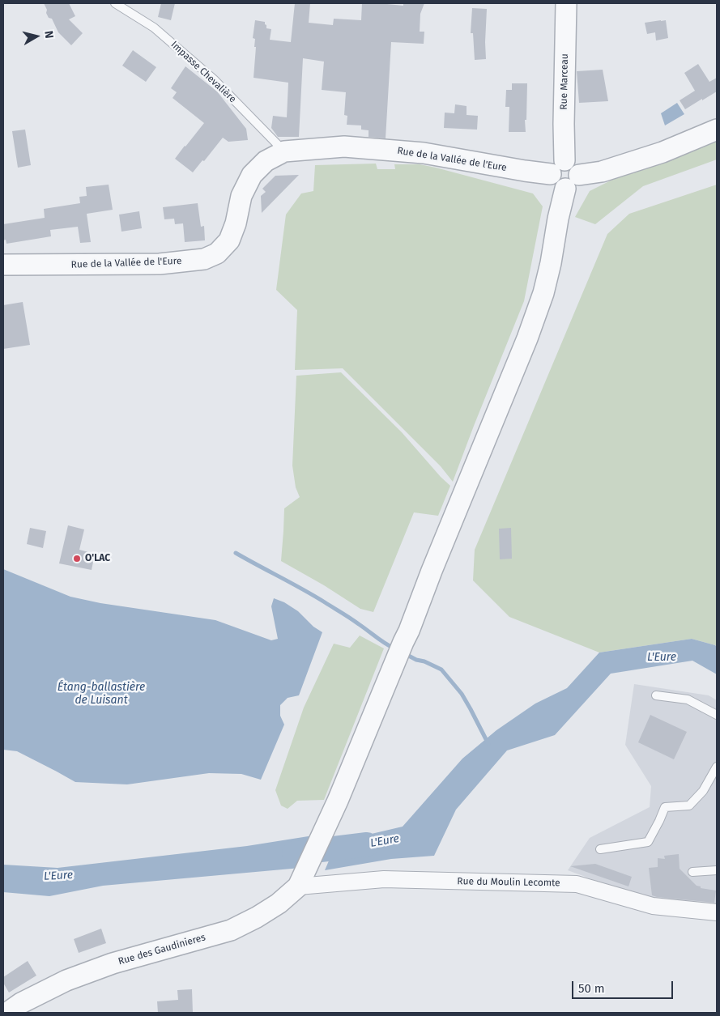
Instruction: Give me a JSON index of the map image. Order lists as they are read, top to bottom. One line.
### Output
{"streets":{"street":["Rue Marceau","Rue de la Vallée de l'Eure","Rue du Moulin Lecomte","Rue des Gaudinieres"],"lane":["Impasse Chevalière"]},"crossings":[["Impasse Chevalière","Rue de la Vallée de l'Eure"],["Rue Marceau","Rue de la Vallée de l'Eure"],["Rue du Moulin Lecomte","Rue des Gaudinieres"]],"water":["L'Eure","Étang-ballastière de Luisant"],"places":["O'LAC"],"scale_bar":"50 m","north":"right"}
